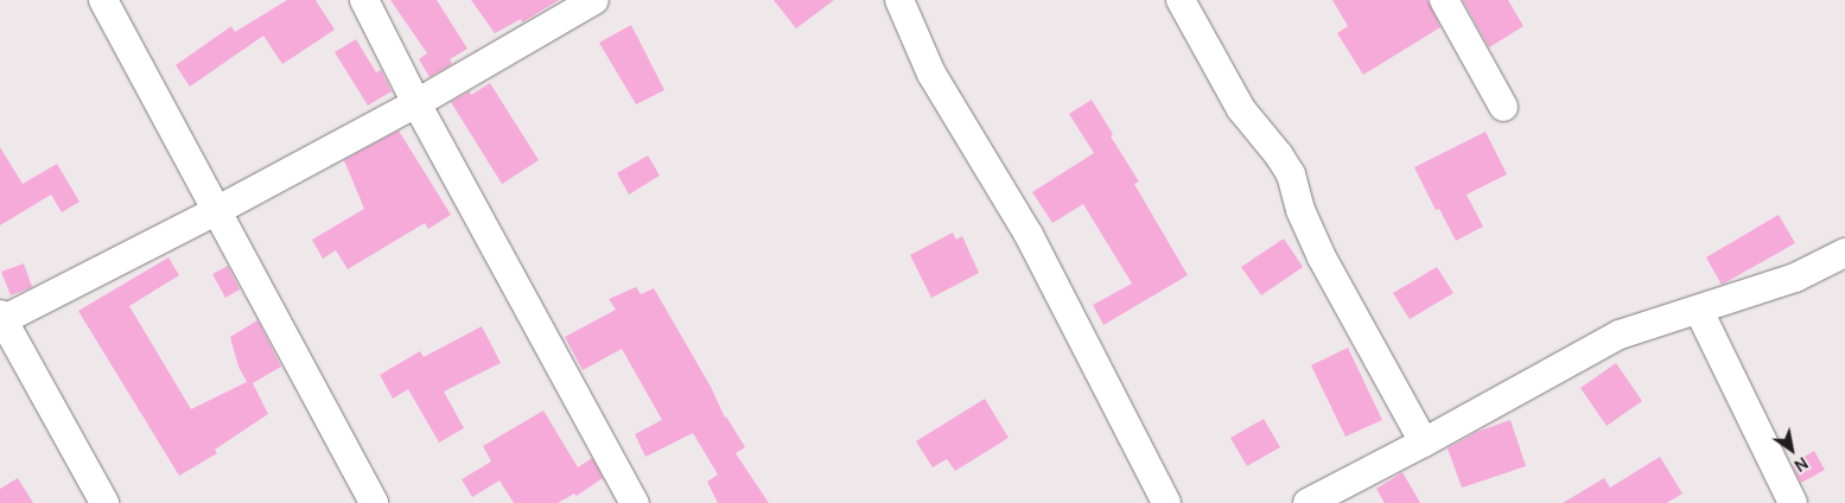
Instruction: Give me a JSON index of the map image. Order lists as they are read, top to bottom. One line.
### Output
{"north":"bottom right"}
